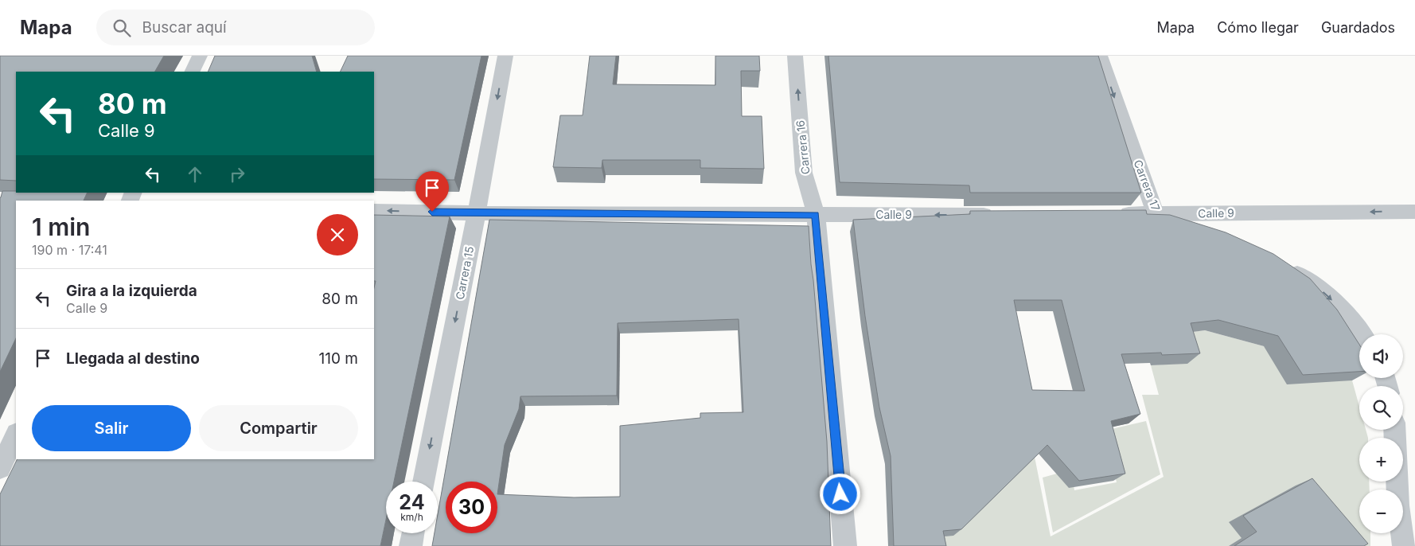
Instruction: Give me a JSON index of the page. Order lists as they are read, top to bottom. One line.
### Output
{"streets":{"street":["Carrera 16","Carrera 17","Calle 9","Carrera 15"]},"crossings":[["Carrera 16","Calle 9"],["Carrera 17","Calle 9"],["Calle 9","Carrera 15"]],"one_way":["Carrera 17","Calle 9","Carrera 15"],"page":{"header":"Mapa","search":"Buscar aquí","nav":["Mapa","Cómo llegar","Guardados"],"turn":["80 m","Calle 9"],"heading":["1 min","190 m · 17:41"],"list":[{"name":"Gira a la izquierda","note":"Calle 9","value":"80 m"},{"name":"Llegada al destino","value":"110 m"}],"map_buttons":["+","−"],"buttons":["Salir","Compartir"],"speed":"24 km/h","limit":"30"}}
